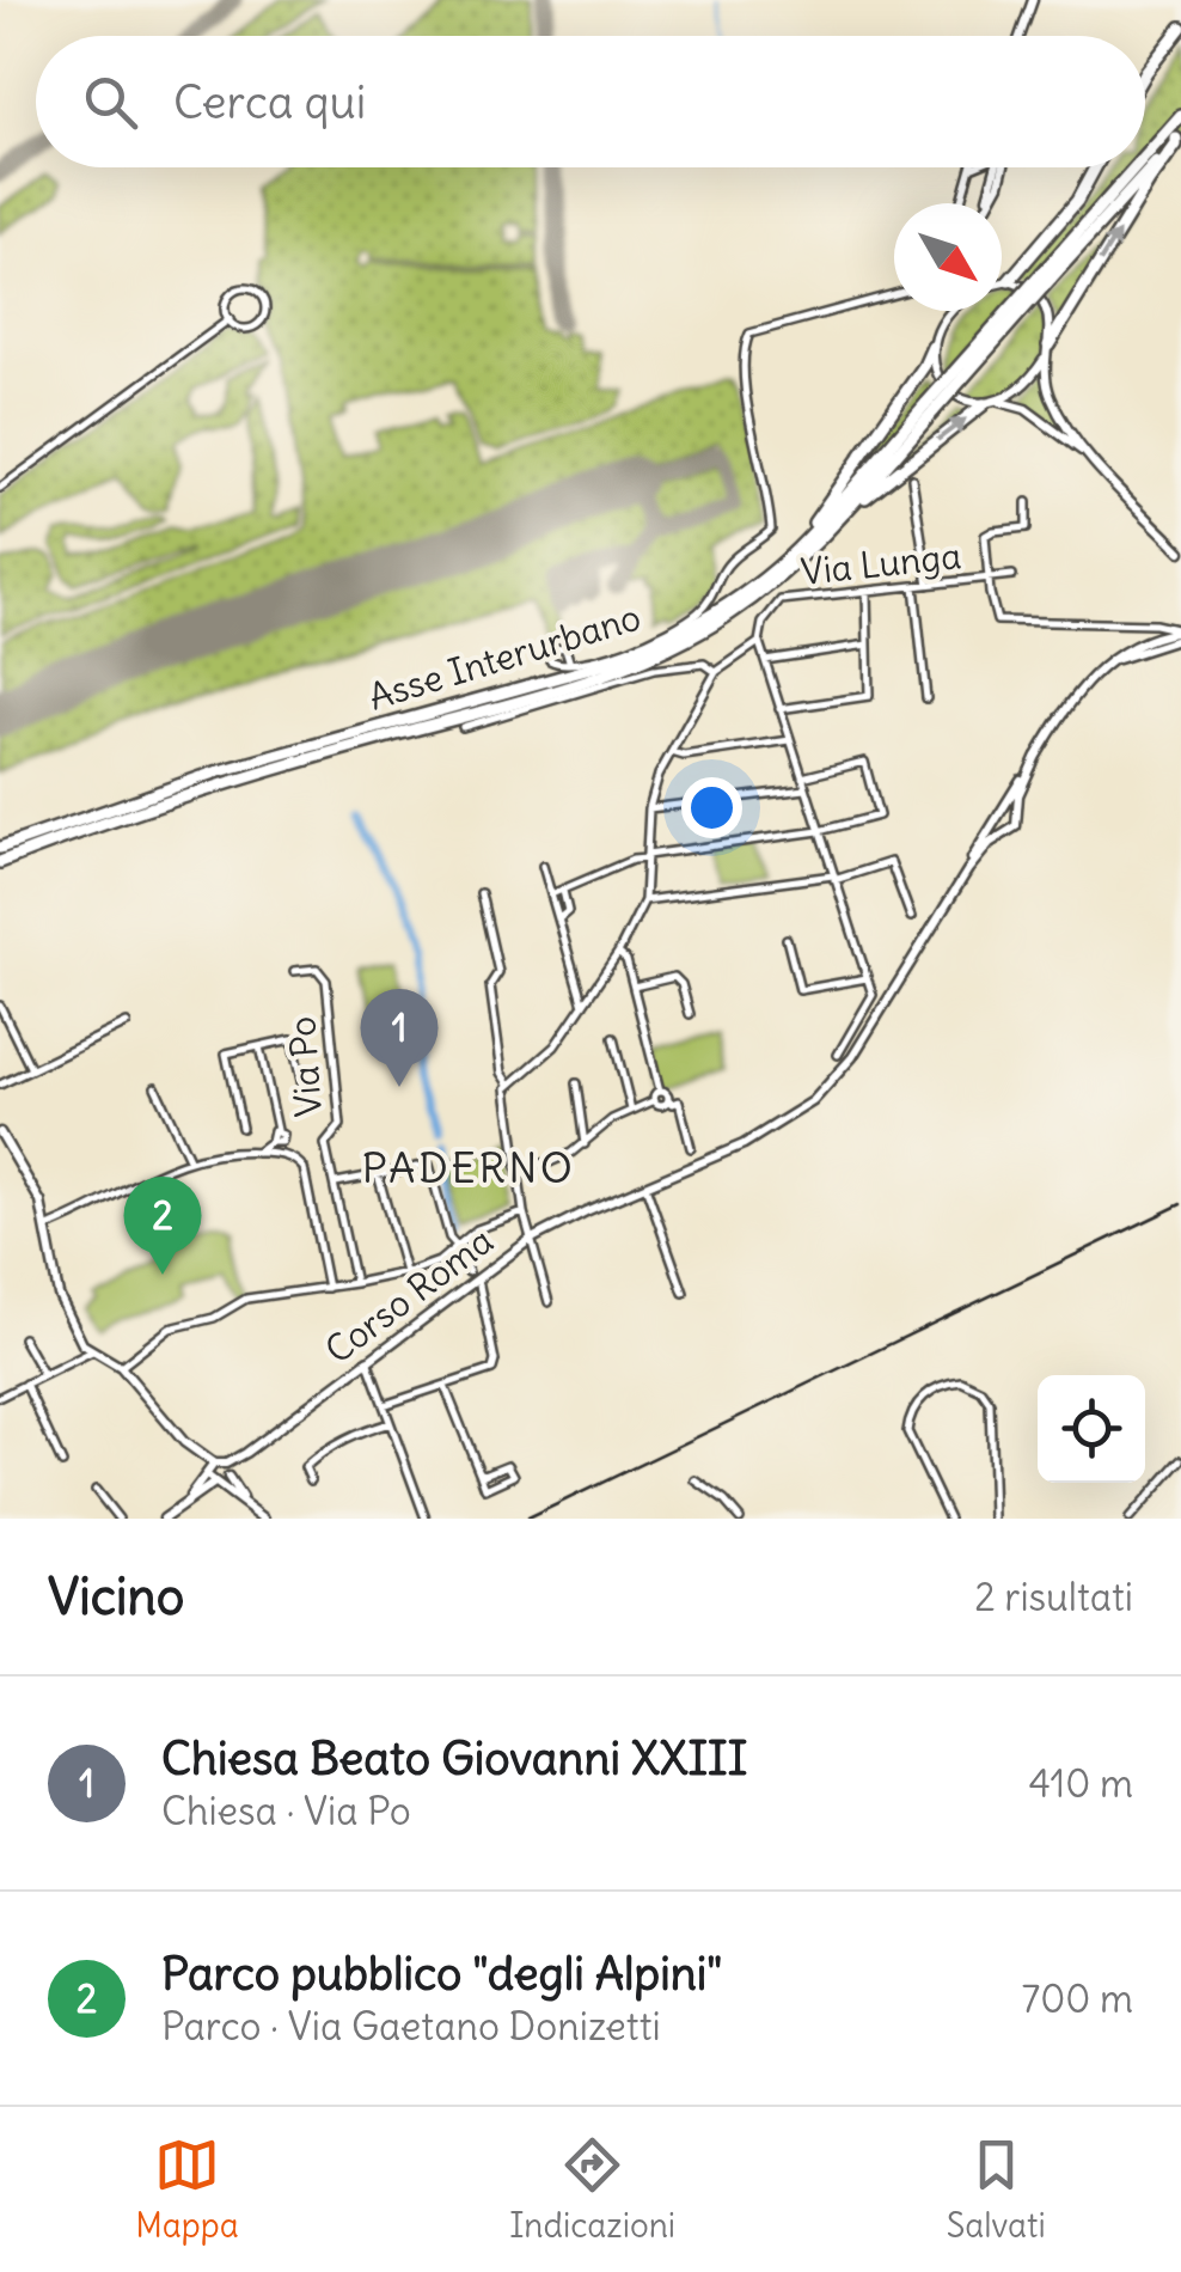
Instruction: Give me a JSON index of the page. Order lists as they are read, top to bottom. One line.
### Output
{"streets":{"highway":["Asse Interurbano"],"street":["Via Lunga","Via Po","Corso Roma"]},"crossings":[["Via Lunga","Corso Roma"]],"districts":["PADERNO"],"north":"bottom right","page":{"search":"Cerca qui","pins":["1","2"],"heading":["Vicino","2 risultati"],"list":[{"mark":"1","name":"Chiesa Beato Giovanni XXIII","note":"Chiesa · Via Po","value":"410 m"},{"mark":"2","name":"Parco pubblico \"degli Alpini\"","note":"Parco · Via Gaetano Donizetti","value":"700 m"}],"nav":["Mappa","Indicazioni","Salvati"]}}
